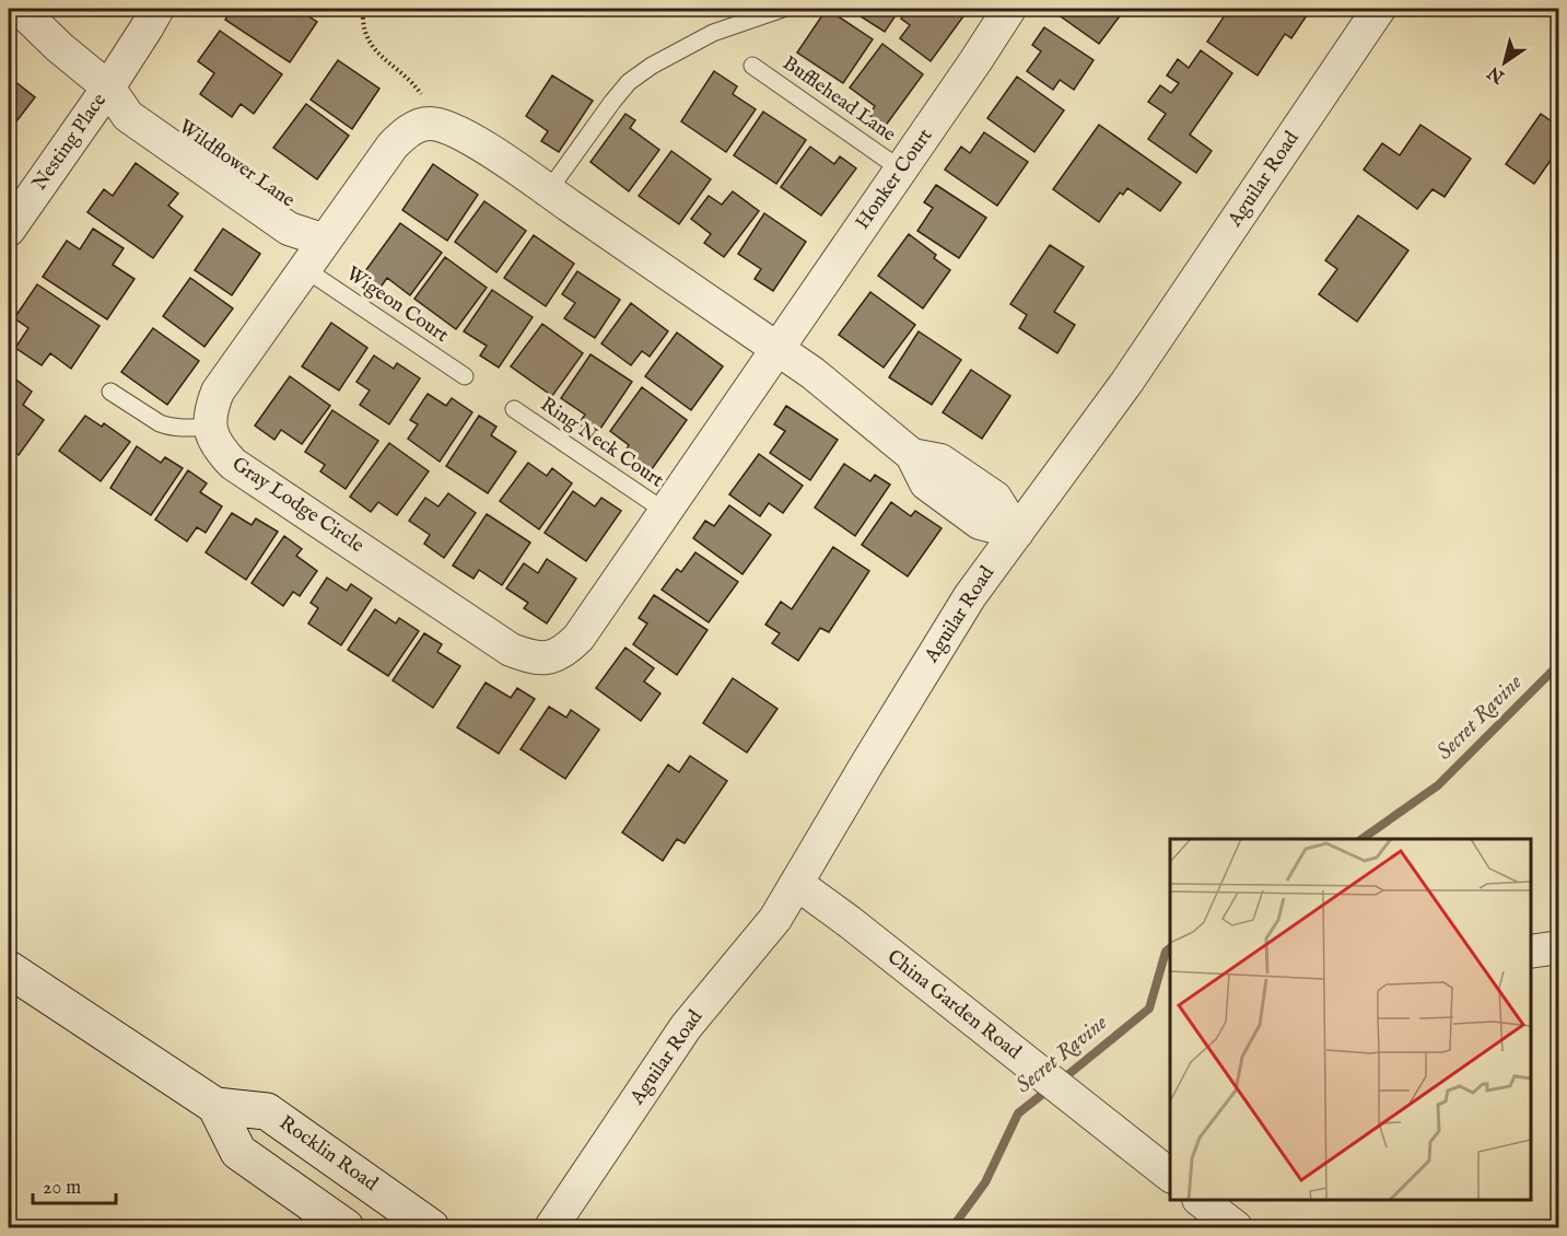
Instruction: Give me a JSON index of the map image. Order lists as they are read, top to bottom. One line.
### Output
{"streets":{"main road":["Rocklin Road"],"street":["Nesting Place","Wildflower Lane","Honker Court","Aguilar Road","Gray Lodge Circle","China Garden Road"],"lane":["Bufflehead Lane","Wigeon Court","Ring Neck Court"]},"crossings":[["Bufflehead Lane","Honker Court"],["Nesting Place","Wildflower Lane"],["Honker Court","Gray Lodge Circle"],["Aguilar Road","China Garden Road"],["Ring Neck Court","Gray Lodge Circle"]],"water":["Secret Ravine"],"scale_bar":"20 m","north":"bottom left"}
